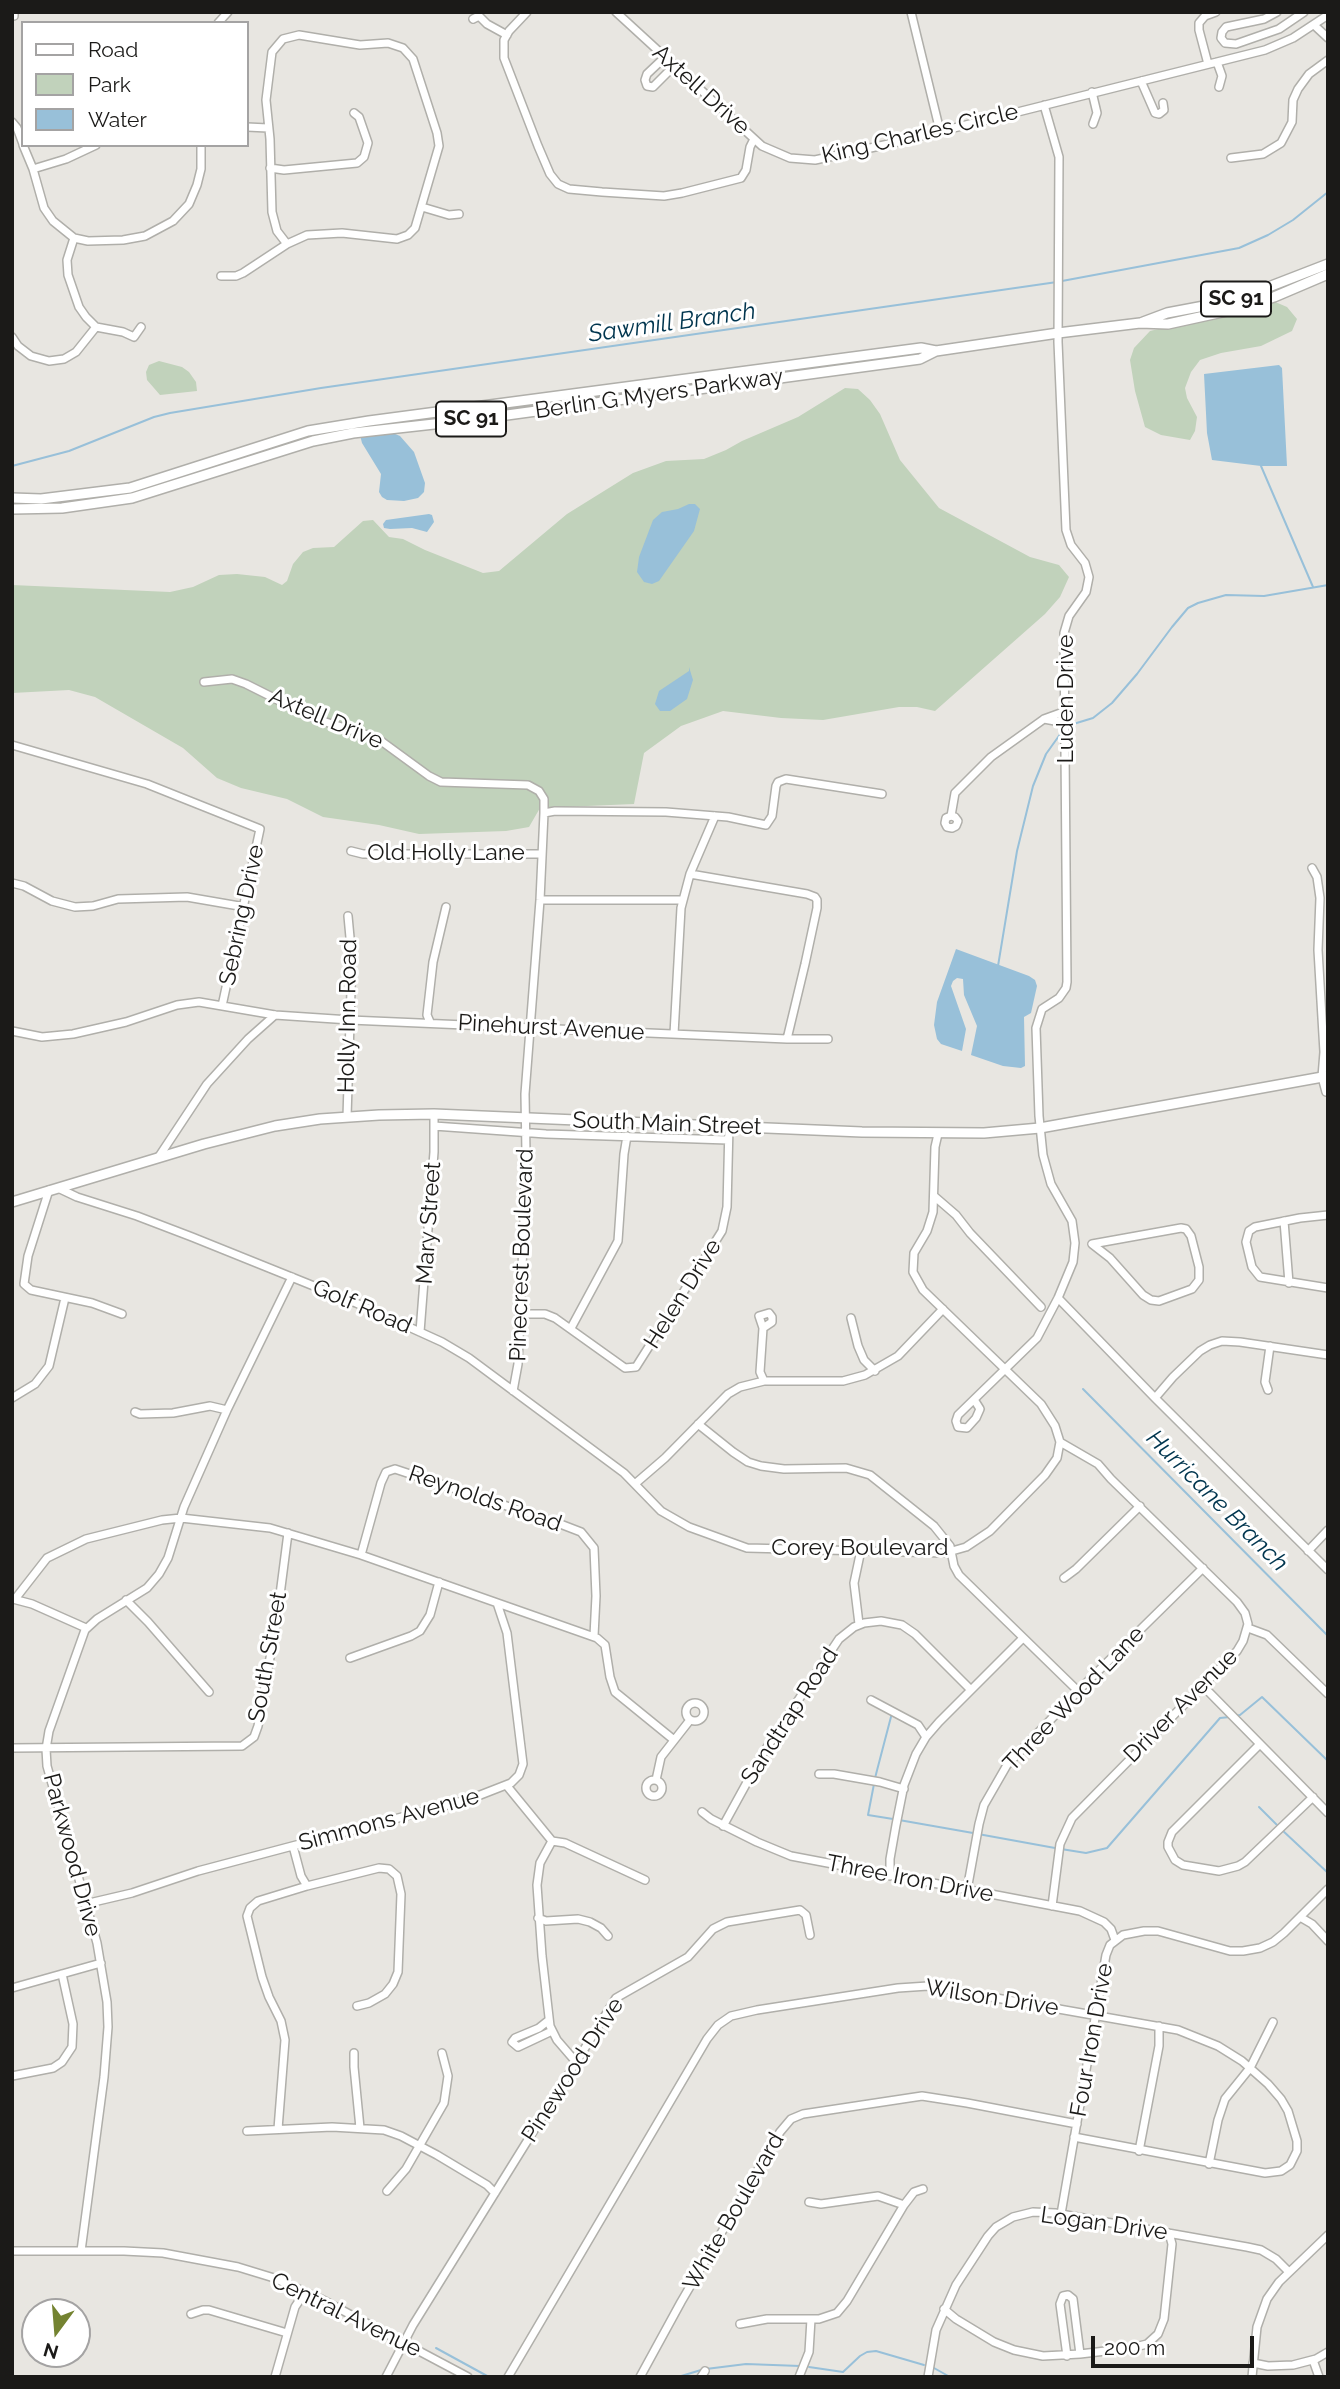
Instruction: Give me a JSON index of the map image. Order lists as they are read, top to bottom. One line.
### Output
{"streets":{"main road":["SC 91","Berlin G Myers Parkway","South Main Street"],"street":["Axtell Drive","King Charles Circle","Luden Drive","Old Holly Lane","Sebring Drive","Holly Inn Road","Pinehurst Avenue","Mary Street","Pinecrest Boulevard","Helen Drive","Golf Road","Reynolds Road","Corey Boulevard","South Street","Three Wood Lane","Driver Avenue","Sandtrap Road","Simmons Avenue","Parkwood Drive","Three Iron Drive","Wilson Drive","Four Iron Drive","Pinewood Drive","White Boulevard","Logan Drive","Central Avenue"]},"crossings":[["Axtell Drive","King Charles Circle"],["Axtell Drive","Pinecrest Boulevard"],["King Charles Circle","Luden Drive"],["Berlin G Myers Parkway","Luden Drive"],["Luden Drive","South Main Street"],["Old Holly Lane","Pinecrest Boulevard"],["Sebring Drive","Pinehurst Avenue"],["Holly Inn Road","Pinehurst Avenue"],["Holly Inn Road","South Main Street"],["Pinehurst Avenue","Pinecrest Boulevard"],["South Main Street","Mary Street"],["South Main Street","Pinecrest Boulevard"],["South Main Street","Helen Drive"],["South Main Street","Golf Road"],["Mary Street","Golf Road"],["Pinecrest Boulevard","Helen Drive"],["Pinecrest Boulevard","Golf Road"],["Golf Road","Corey Boulevard"],["Corey Boulevard","Driver Avenue"],["South Street","Parkwood Drive"],["Three Wood Lane","Driver Avenue"],["Three Wood Lane","Three Iron Drive"],["Driver Avenue","Three Iron Drive"],["Sandtrap Road","Three Iron Drive"],["Simmons Avenue","Parkwood Drive"],["Parkwood Drive","Central Avenue"],["Three Iron Drive","Four Iron Drive"],["Wilson Drive","Four Iron Drive"],["Four Iron Drive","White Boulevard"],["Four Iron Drive","Logan Drive"],["Pinewood Drive","Central Avenue"]],"water":["Sawmill Branch","Hurricane Branch"],"legend":["Road","Park","Water"],"scale_bar":"200 m","north":"bottom"}
